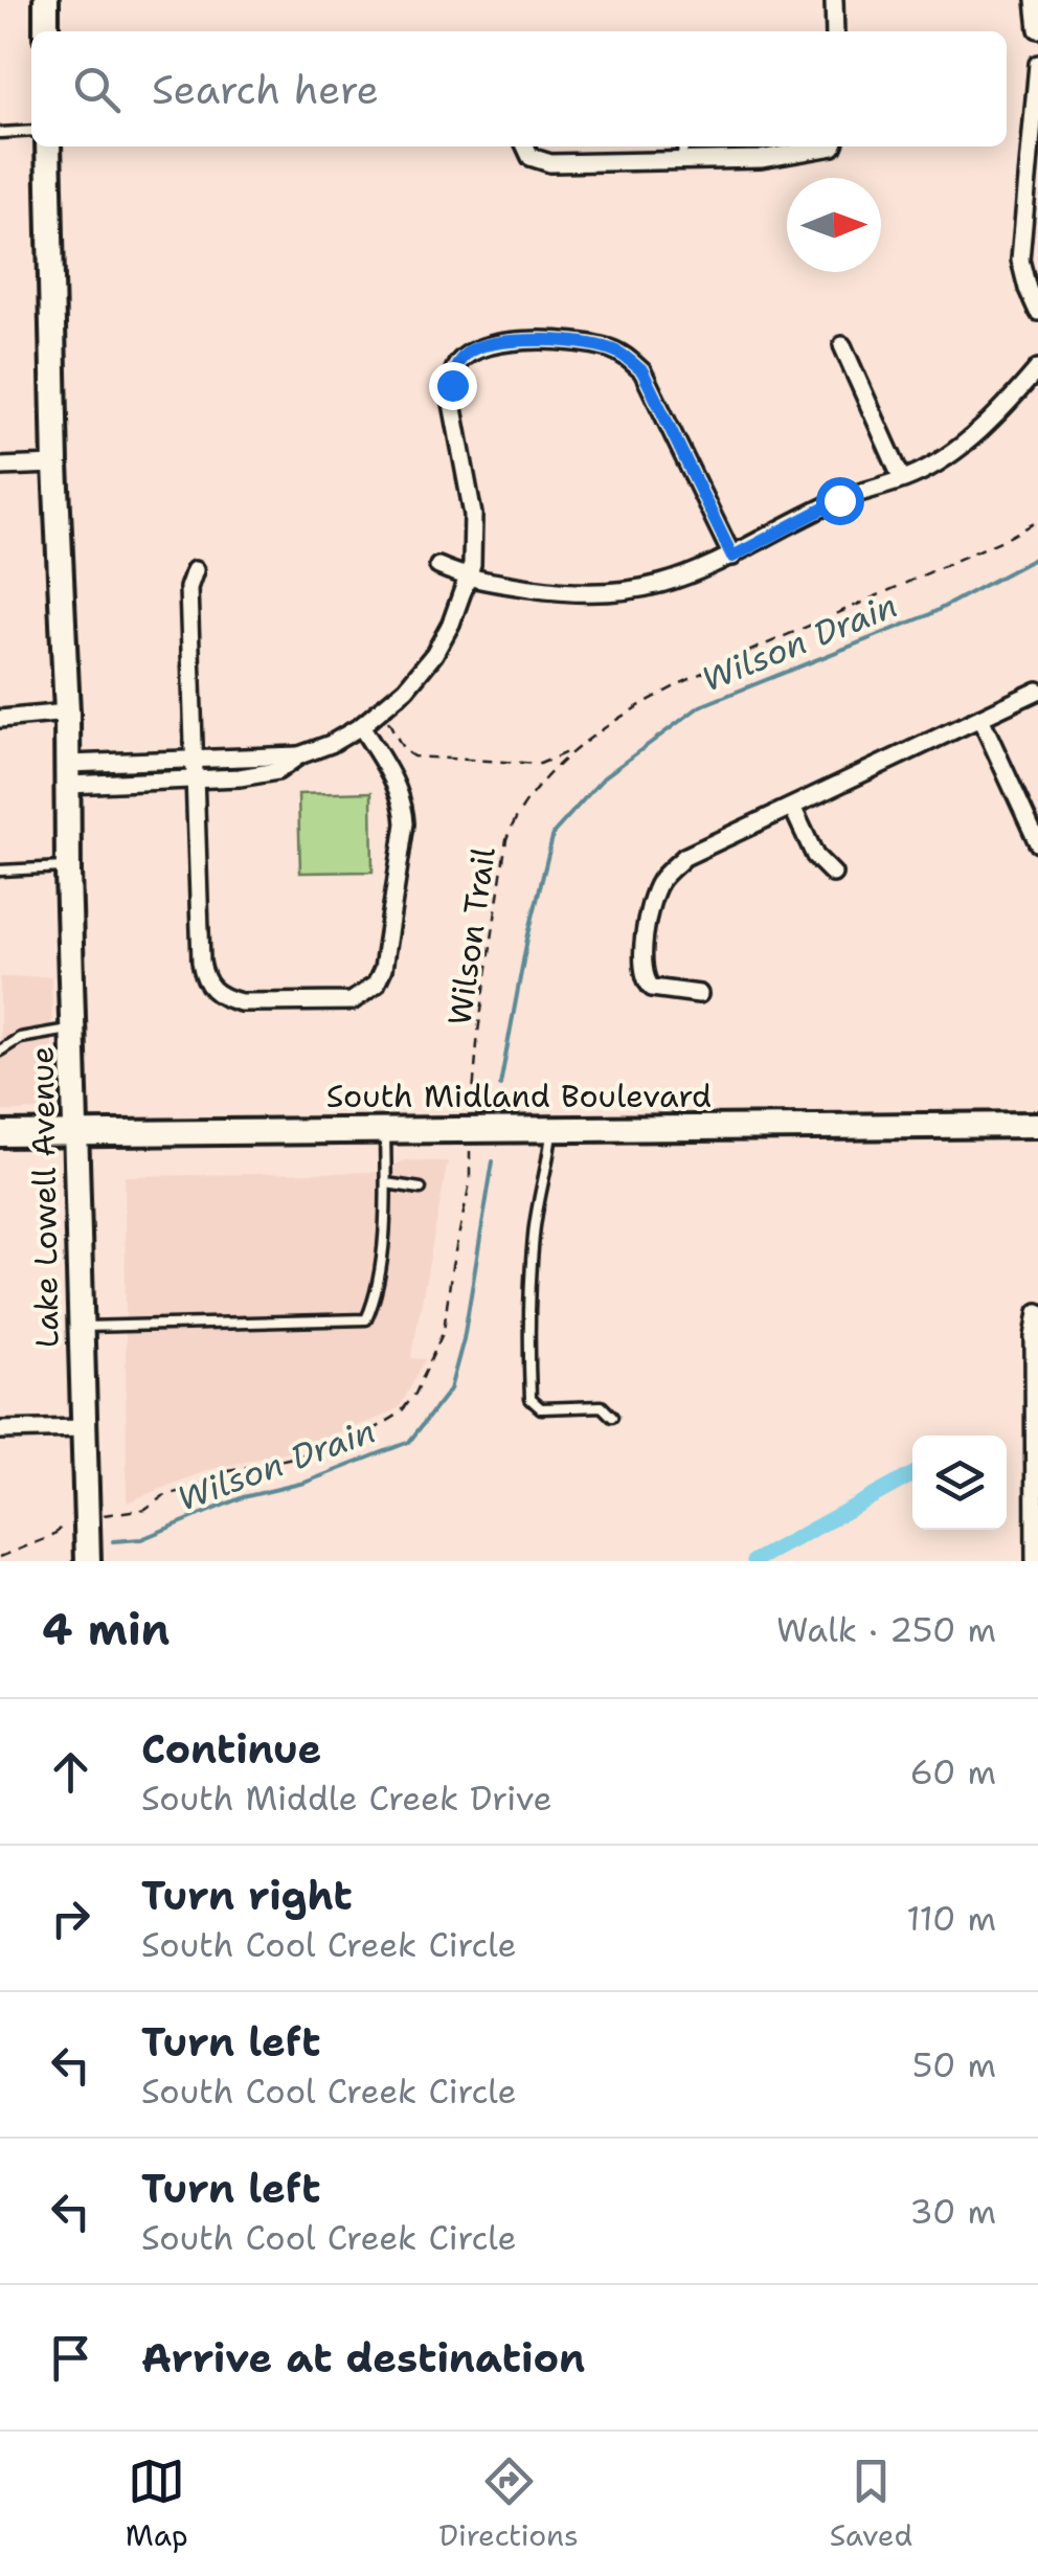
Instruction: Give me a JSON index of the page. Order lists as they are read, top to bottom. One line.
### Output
{"streets":{"main road":["South Midland Boulevard","Lake Lowell Avenue"],"path":["Wilson Trail"]},"crossings":[["South Midland Boulevard","Lake Lowell Avenue"]],"water":["Wilson Drain"],"north":"right","page":{"search":"Search here","heading":["4 min","Walk · 250 m"],"list":[["Continue","South Middle Creek Drive","60 m"],["Turn right","South Cool Creek Circle","110 m"],["Turn left","South Cool Creek Circle","50 m"],["Turn left","South Cool Creek Circle","30 m"],"Arrive at destination"],"nav":["Map","Directions","Saved"]}}
